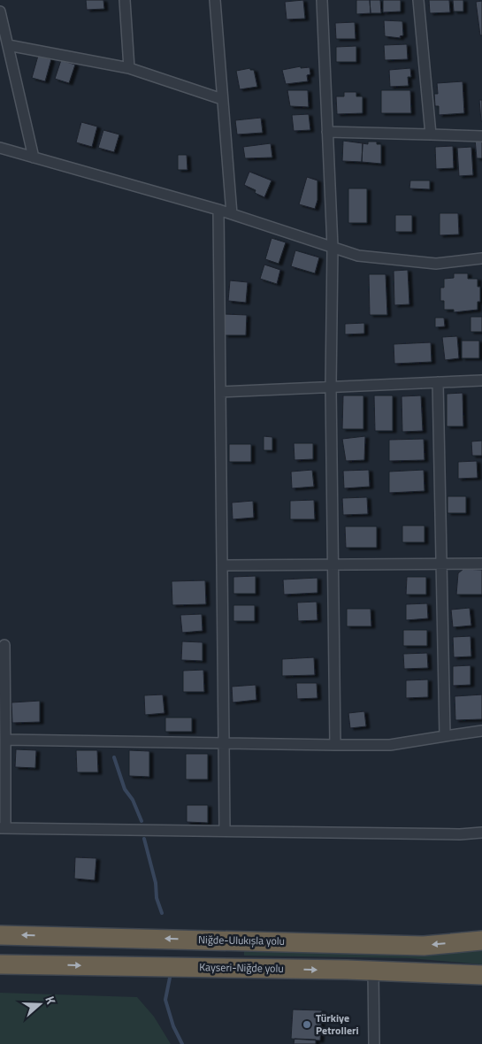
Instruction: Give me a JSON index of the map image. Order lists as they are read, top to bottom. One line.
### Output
{"streets":{"highway":["Niğde-Ulukışla yolu","Kayseri-Niğde yolu"]},"one_way":["Niğde-Ulukışla yolu","Kayseri-Niğde yolu"],"places":["Türkiye Petrolleri"],"north":"right"}
